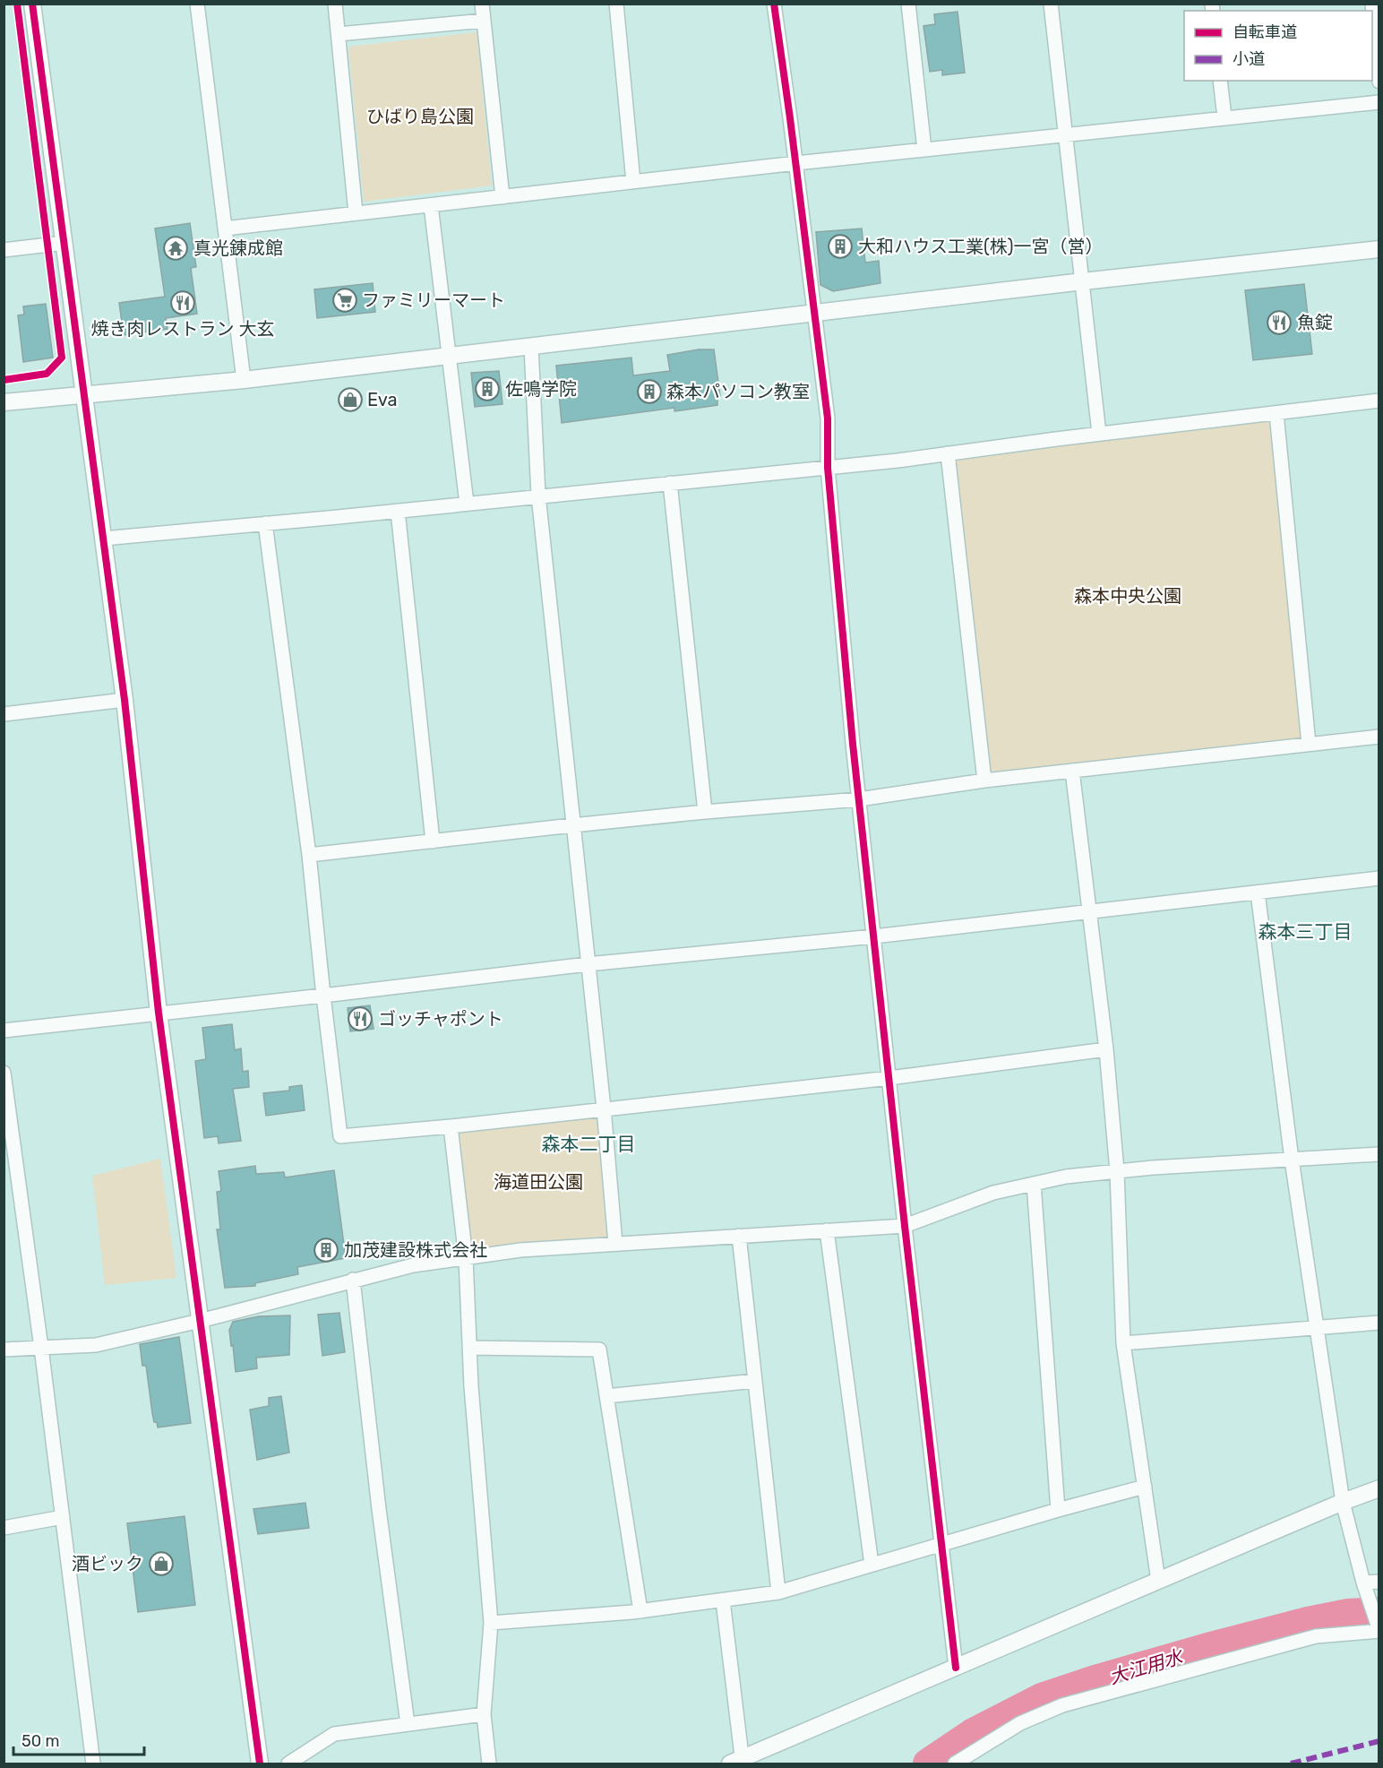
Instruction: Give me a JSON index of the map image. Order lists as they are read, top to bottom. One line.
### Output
{"districts":["森本三丁目","森本二丁目"],"water":["大江用水"],"parks":["ひばり島公園","森本中央公園","海道田公園"],"places":{"building":["大和ハウス工業(株)一宮（営）","佐鳴学院","森本パソコン教室","加茂建設株式会社"],"temple":["真光錬成館"],"supermarket":["ファミリーマート"],"restaurant":["焼き肉レストラン 大玄","魚錠","ゴッチャポント"],"shop":["Eva","酒ビック"]},"legend":["自転車道","小道"],"scale_bar":"50 m"}
